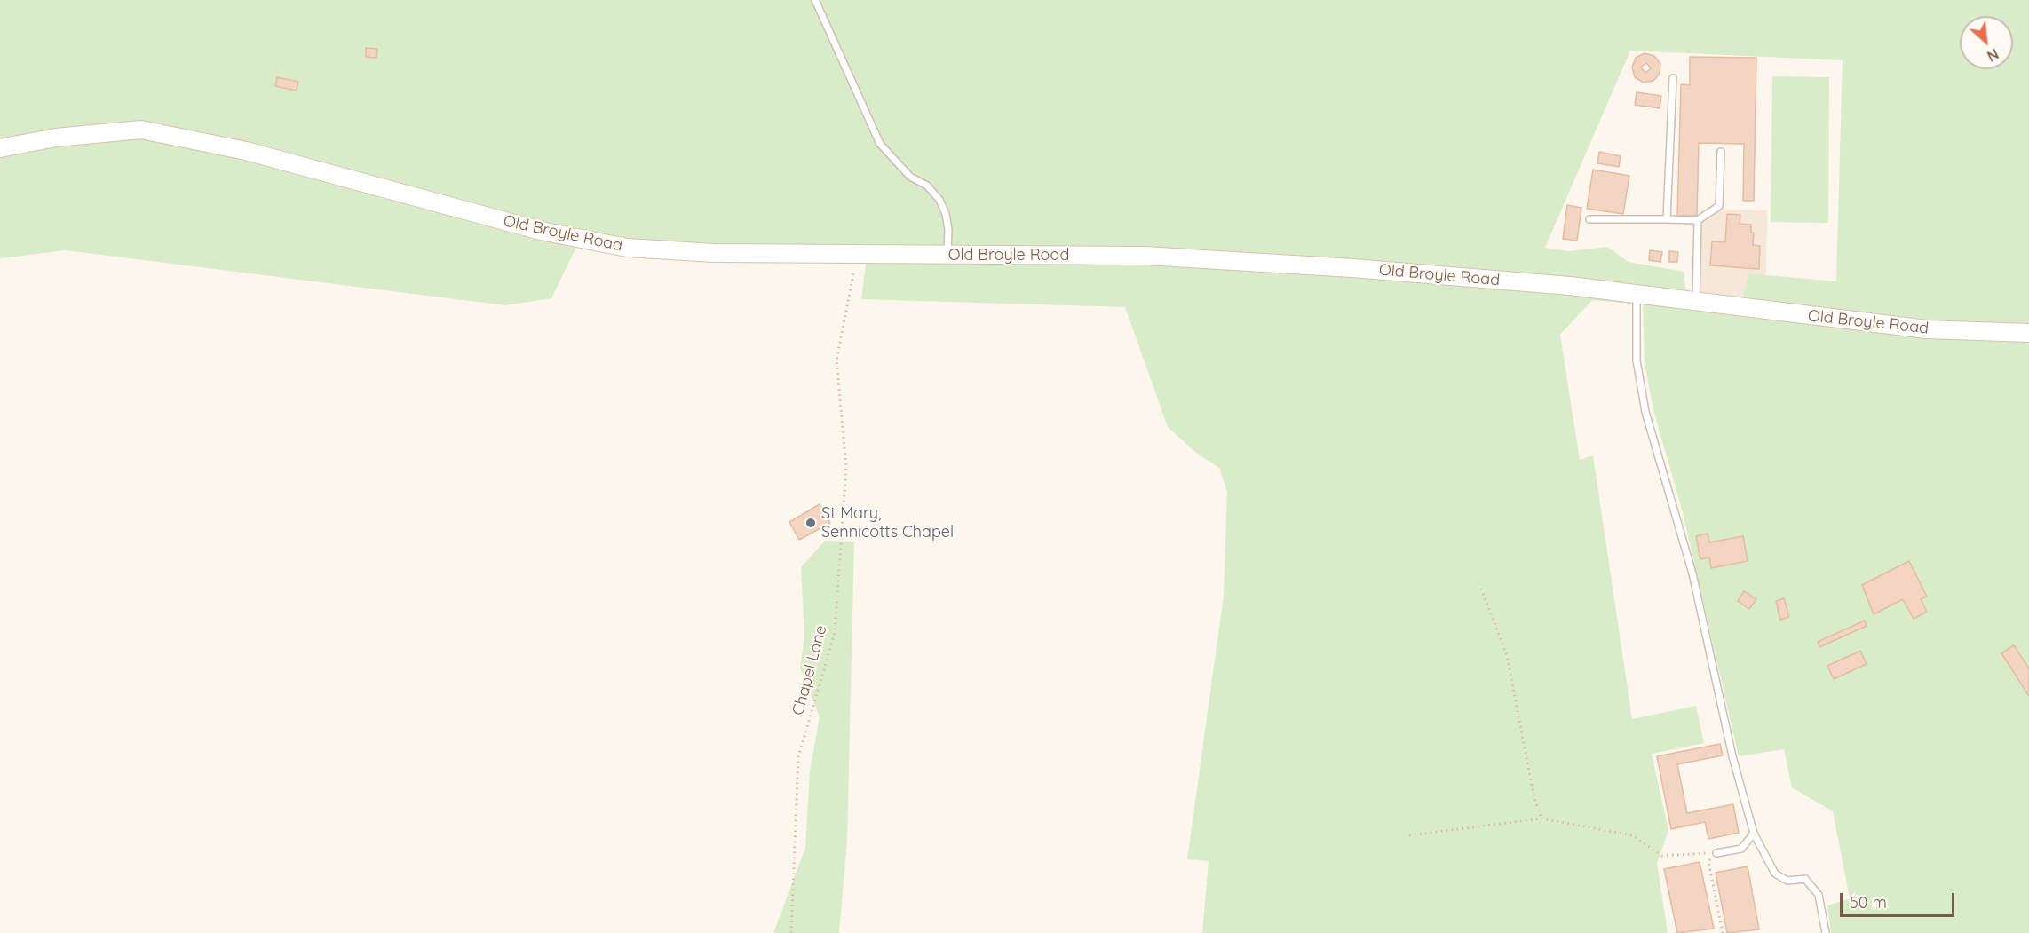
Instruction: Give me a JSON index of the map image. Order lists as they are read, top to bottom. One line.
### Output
{"streets":{"main road":["Old Broyle Road"],"path":["Chapel Lane"]},"crossings":[["Old Broyle Road","Chapel Lane"]],"places":["St Mary, Sennicotts Chapel"],"scale_bar":"50 m","north":"bottom right"}
